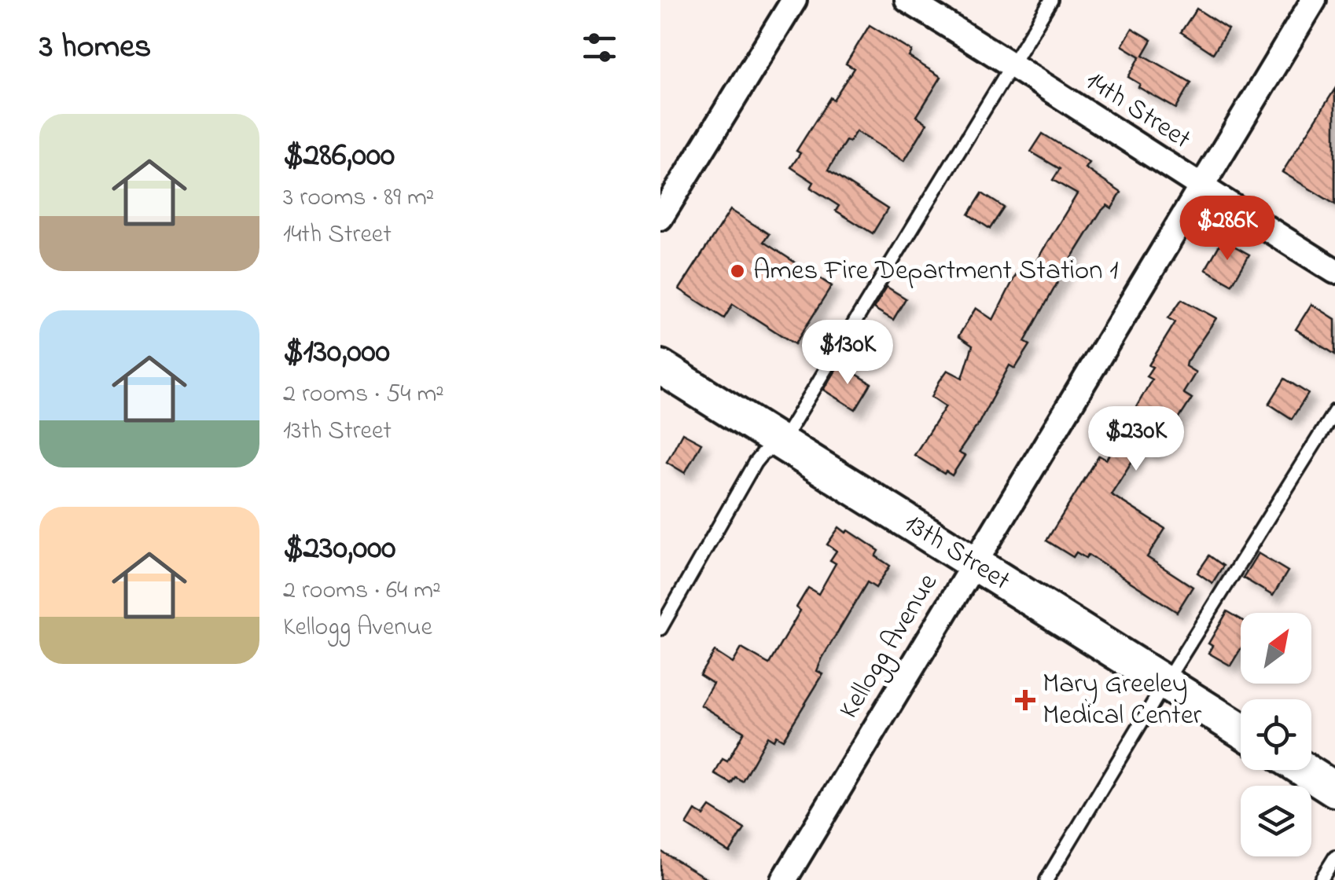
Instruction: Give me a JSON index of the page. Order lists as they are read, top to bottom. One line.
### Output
{"streets":{"main road":["13th Street"],"street":["14th Street","Kellogg Avenue"]},"crossings":[["14th Street","Kellogg Avenue"],["13th Street","Kellogg Avenue"]],"places":{"other":["Ames Fire Department Station 1"],"health":["Mary Greeley Medical Center"]},"north":"top right","page":{"heading":"3 homes","list":[{"name":"$286,000","note":"3 rooms · 89 m² · 14th Street"},{"name":"$130,000","note":"2 rooms · 54 m² · 13th Street"},{"name":"$230,000","note":"2 rooms · 64 m² · Kellogg Avenue"}],"price":["$286K","$130K","$230K"]}}
